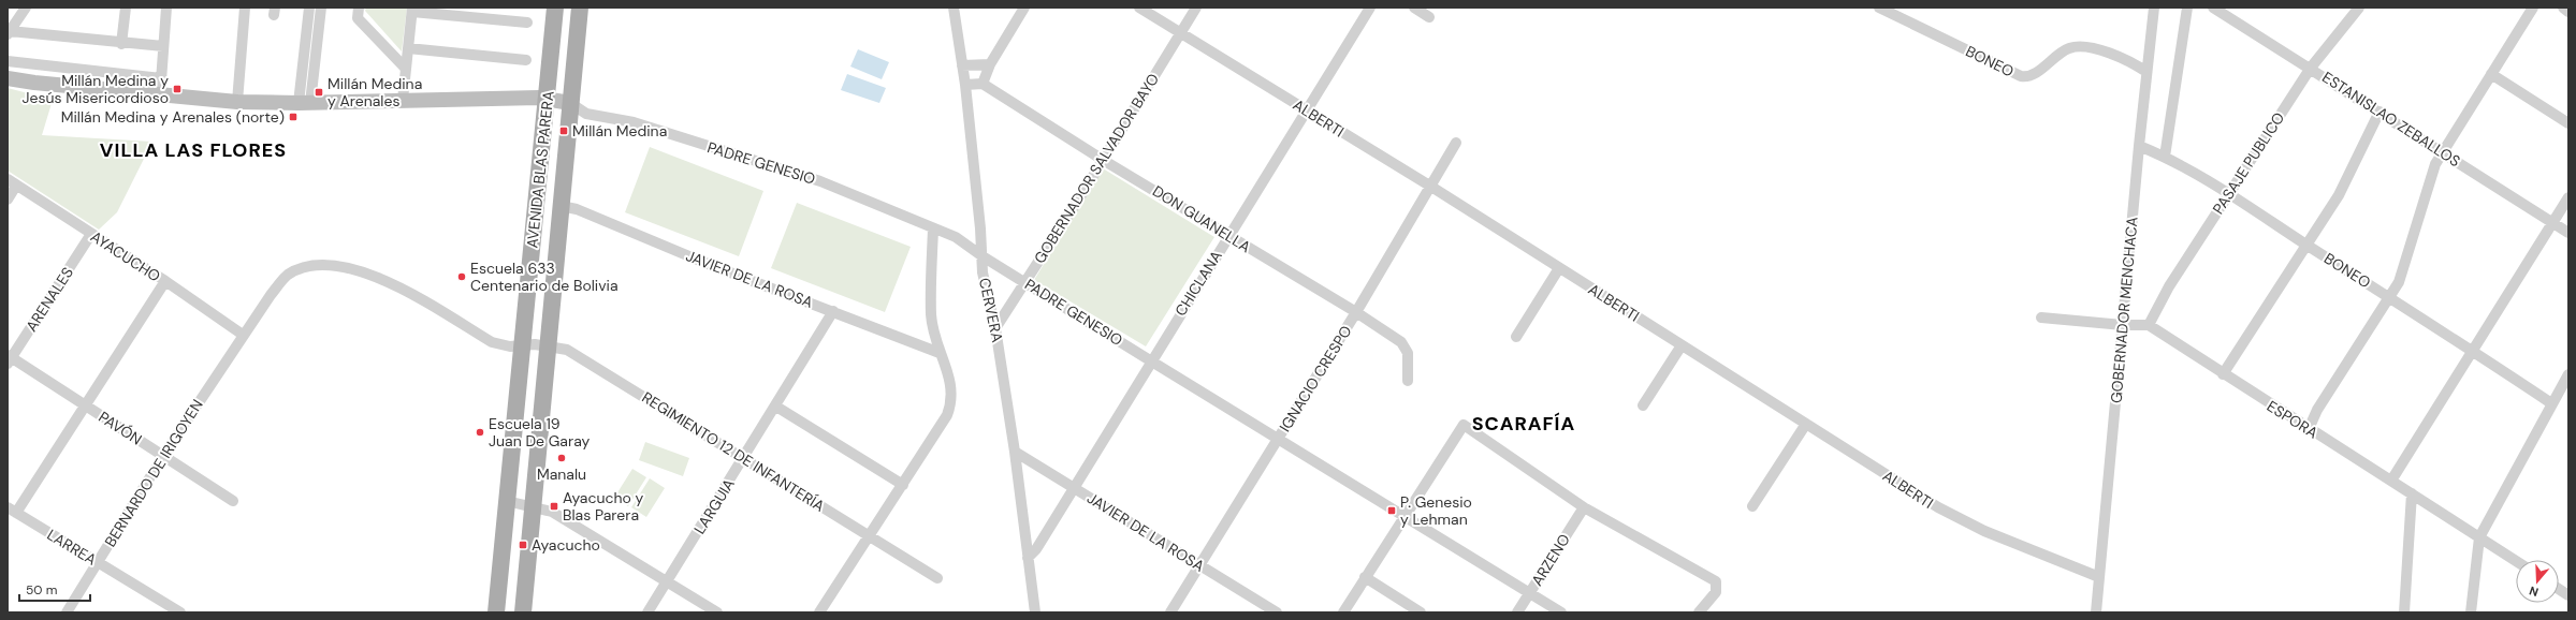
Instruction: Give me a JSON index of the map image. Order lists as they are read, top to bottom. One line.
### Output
{"streets":{"main road":["AVENIDA BLAS PARERA"],"street":["BONEO","ALBERTI","ESTANISLAO ZEBALLOS","PADRE GENESIO","PASAJE PUBLICO","GOBERNADOR SALVADOR BAYO","DON GUANELLA","AYACUCHO","JAVIER DE LA ROSA","CHICLANA","ARENALES","CERVERA","GOBERNADOR MENCHACA","IGNACIO CRESPO","ESPORA","PAVÓN","REGIMIENTO 12 DE INFANTERÍA","BERNARDO DE IRIGOYEN","LARGUIA","LARREA","ARZENO"]},"crossings":[["BONEO","PASAJE PUBLICO"],["BONEO","GOBERNADOR MENCHACA"],["ALBERTI","GOBERNADOR SALVADOR BAYO"],["ALBERTI","CHICLANA"],["ALBERTI","GOBERNADOR MENCHACA"],["ALBERTI","IGNACIO CRESPO"],["ESTANISLAO ZEBALLOS","PASAJE PUBLICO"],["PADRE GENESIO","GOBERNADOR SALVADOR BAYO"],["PADRE GENESIO","AVENIDA BLAS PARERA"],["PADRE GENESIO","CHICLANA"],["PADRE GENESIO","CERVERA"],["PADRE GENESIO","IGNACIO CRESPO"],["PADRE GENESIO","ARZENO"],["PASAJE PUBLICO","ESPORA"],["GOBERNADOR SALVADOR BAYO","DON GUANELLA"],["GOBERNADOR SALVADOR BAYO","CERVERA"],["AVENIDA BLAS PARERA","JAVIER DE LA ROSA"],["AVENIDA BLAS PARERA","REGIMIENTO 12 DE INFANTERÍA"],["AVENIDA BLAS PARERA","BERNARDO DE IRIGOYEN"],["DON GUANELLA","CHICLANA"],["DON GUANELLA","IGNACIO CRESPO"],["AYACUCHO","ARENALES"],["AYACUCHO","BERNARDO DE IRIGOYEN"],["JAVIER DE LA ROSA","CHICLANA"],["JAVIER DE LA ROSA","CERVERA"],["JAVIER DE LA ROSA","IGNACIO CRESPO"],["JAVIER DE LA ROSA","LARGUIA"],["CHICLANA","CERVERA"],["ARENALES","PAVÓN"],["PAVÓN","BERNARDO DE IRIGOYEN"],["REGIMIENTO 12 DE INFANTERÍA","BERNARDO DE IRIGOYEN"],["REGIMIENTO 12 DE INFANTERÍA","LARGUIA"],["BERNARDO DE IRIGOYEN","LARREA"]],"districts":["VILLA LAS FLORES","SCARAFÍA"],"places":{"transit":["Millán Medina y Jesús Misericordioso","Millán Medina y Arenales","Millán Medina y Arenales (norte)","Millán Medina","Ayacucho y Blas Parera","P. Genesio y Lehman","Ayacucho"],"other":["Escuela 633 Centenario de Bolivia","Escuela 19 Juan De Garay","Manalu"]},"scale_bar":"50 m","north":"bottom"}
